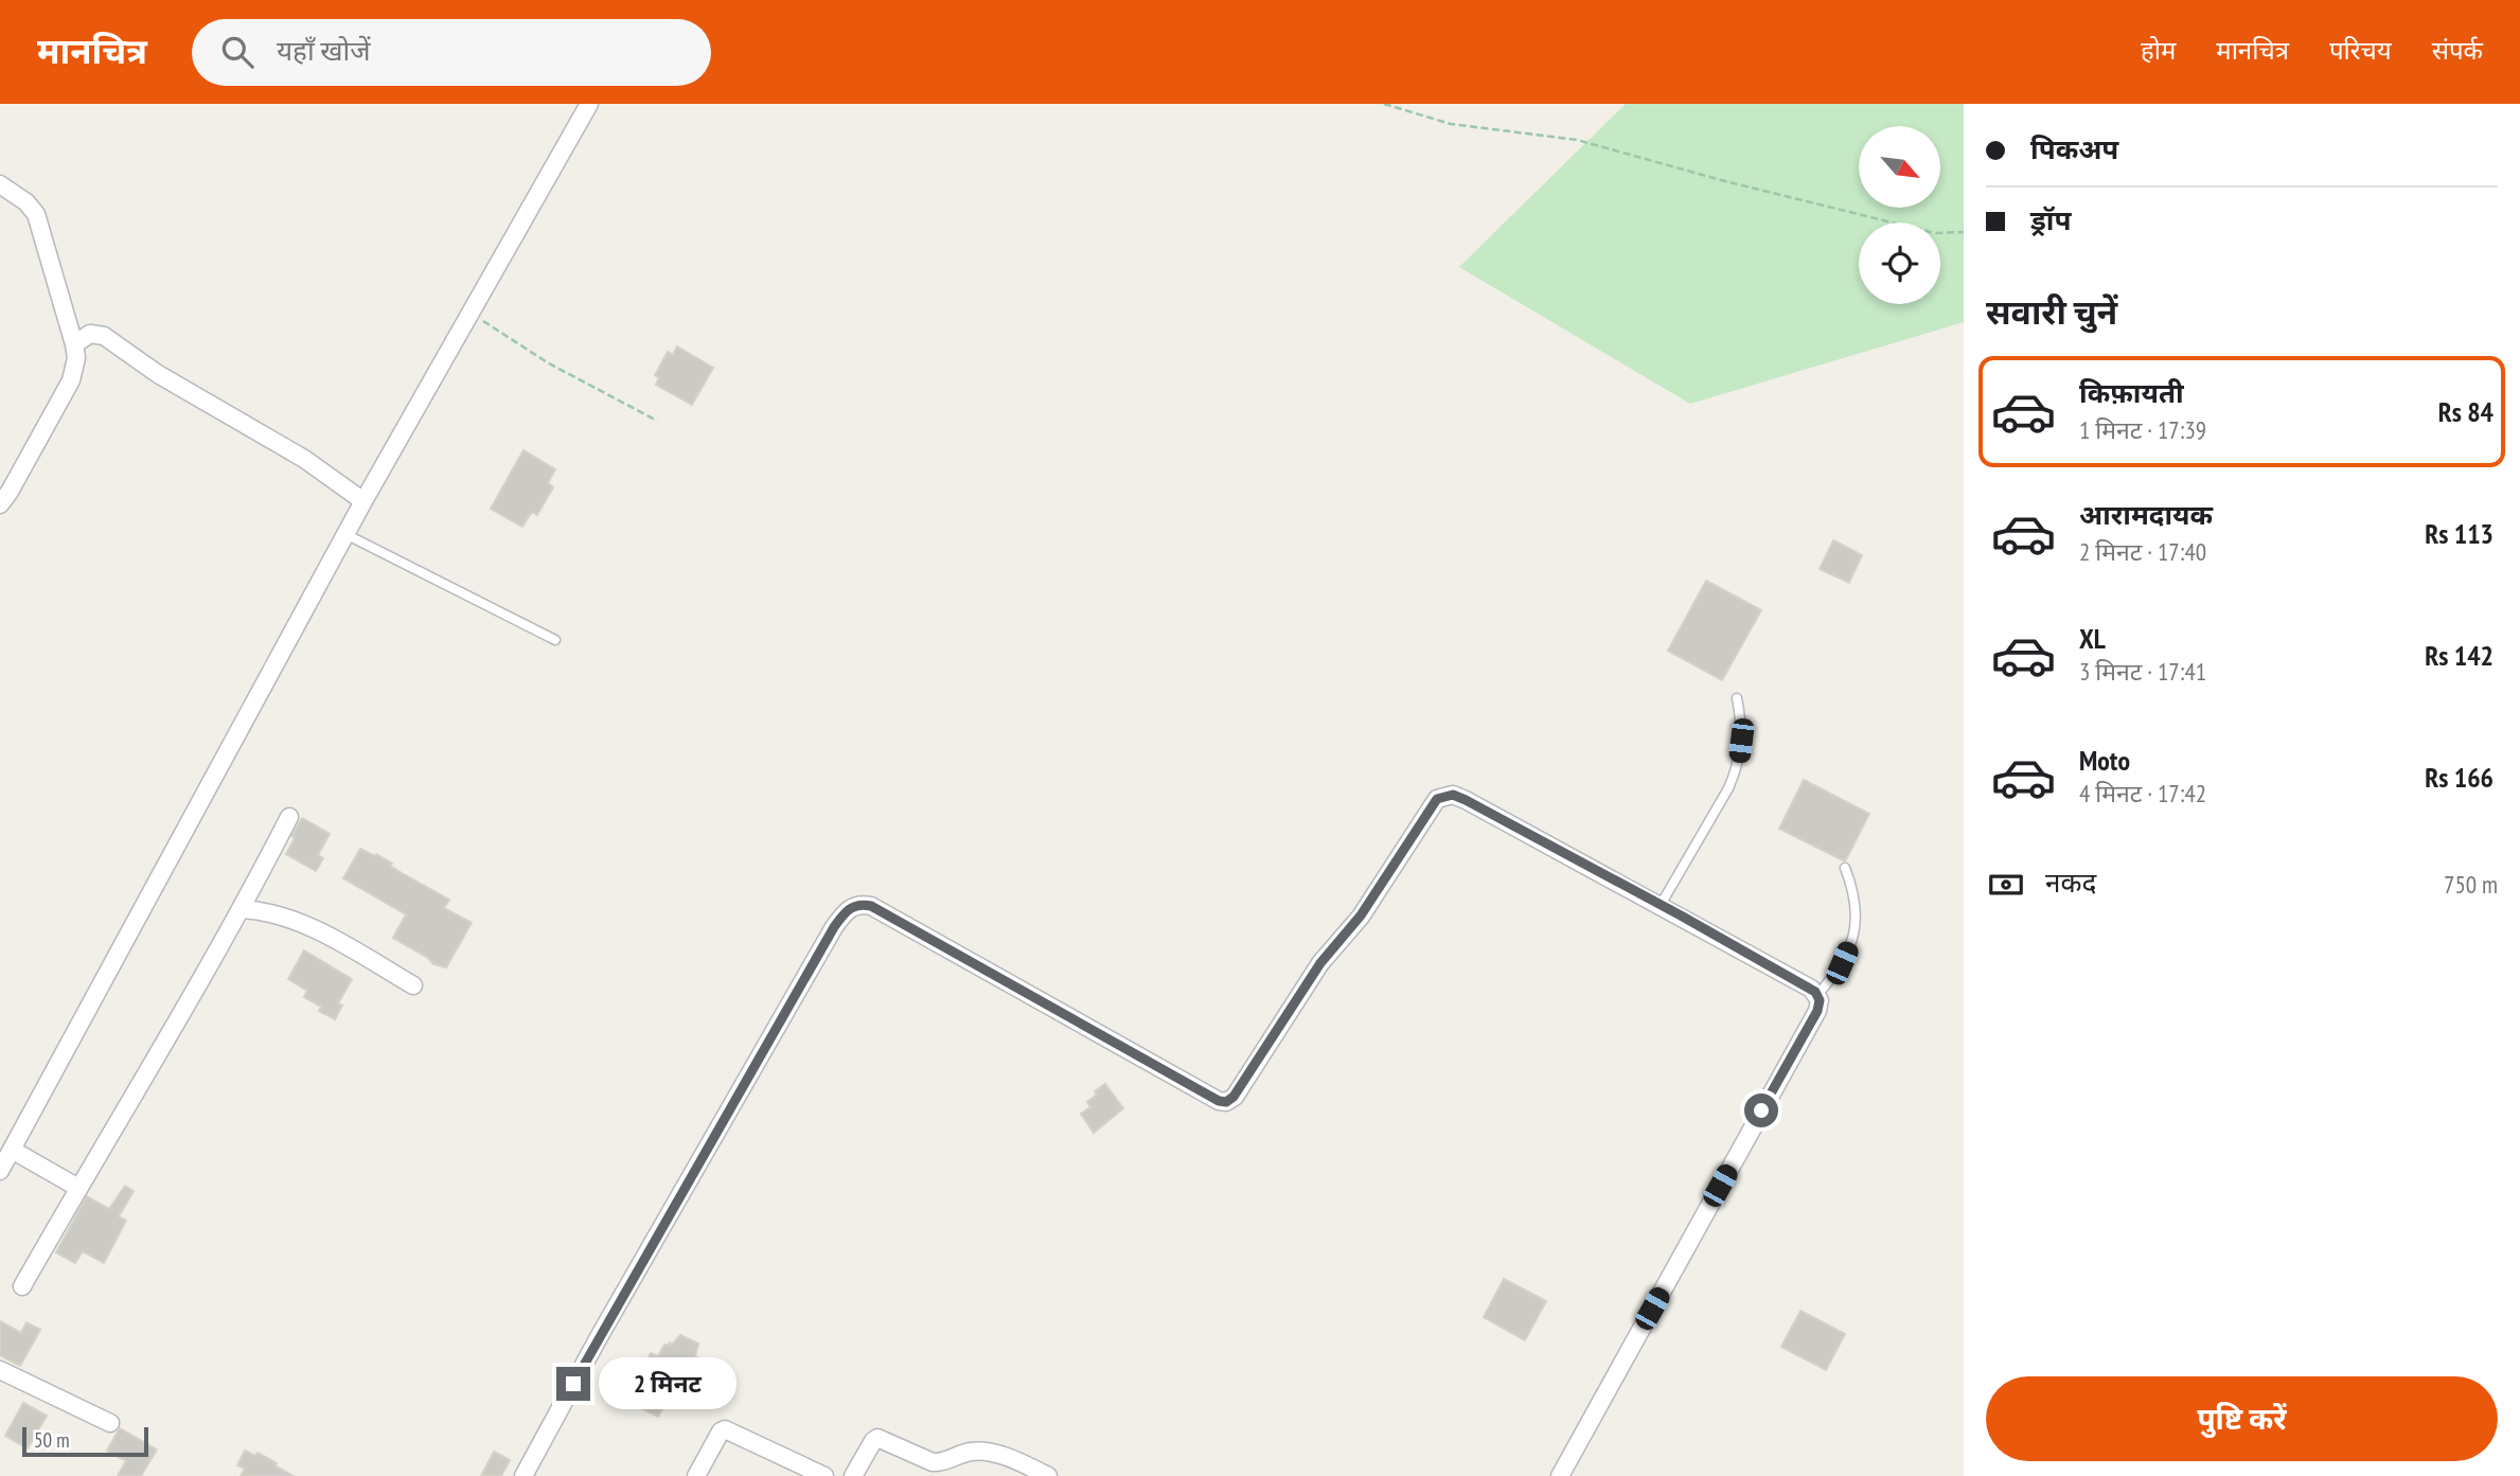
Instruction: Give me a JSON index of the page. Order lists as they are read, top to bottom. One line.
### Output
{"scale_bar":"50 m","north":"bottom right","page":{"header":"मानचित्र","search":"यहाँ खोजें","nav":["होम","मानचित्र","परिचय","संपर्क"],"banner":["पिकअप","ड्रॉप"],"heading":"सवारी चुनें","list":[{"name":"किफ़ायती","note":"1 मिनट · 17:39","value":"Rs 84"},{"name":"आरामदायक","note":"2 मिनट · 17:40","value":"Rs 113"},{"name":"XL","note":"3 मिनट · 17:41","value":"Rs 142"},{"name":"Moto","note":"4 मिनट · 17:42","value":"Rs 166"}],"pay":["नकद","750 m"],"bubble":"2 मिनट","buttons":"पुष्टि करें","scale":"50 m"}}
